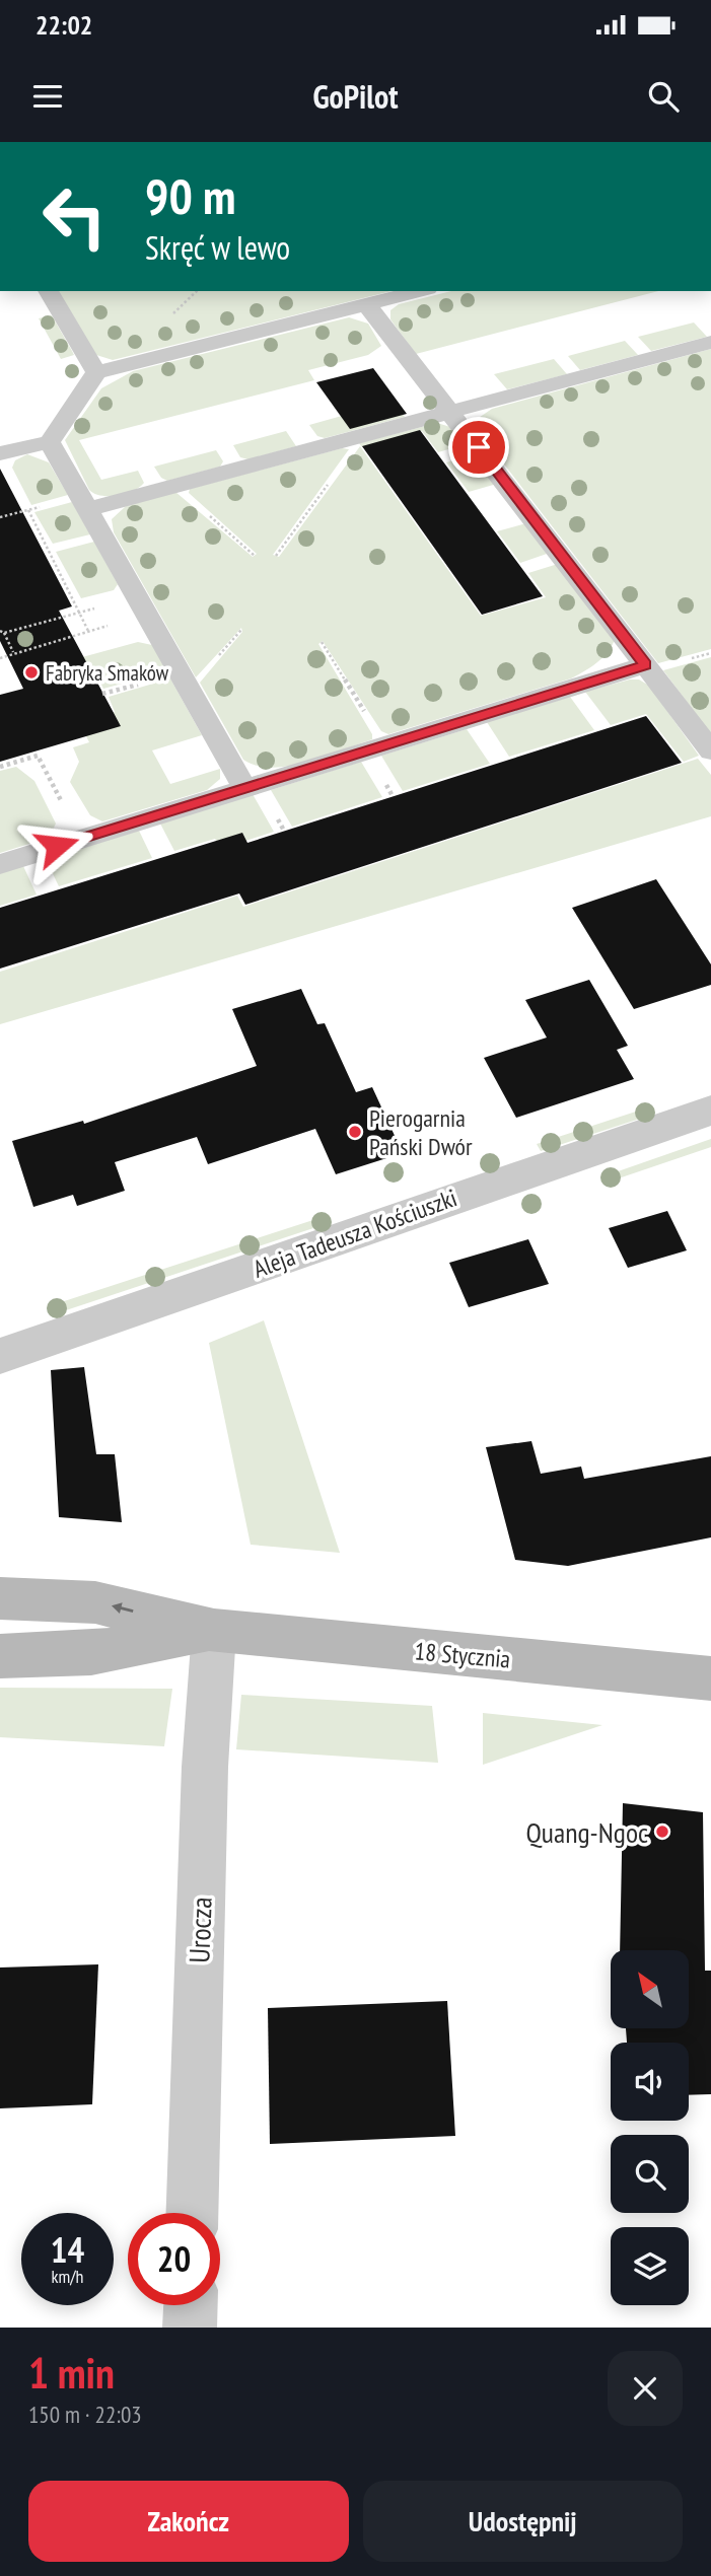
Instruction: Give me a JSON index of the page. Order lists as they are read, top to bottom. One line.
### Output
{"streets":{"main road":["18 Stycznia"],"street":["Aleja Tadeusza Kościuszki","Urocza"]},"crossings":[["18 Stycznia","Urocza"]],"places":["Fabryka Smaków","Pierogarnia Pański Dwór","Quang-Ngoc"],"north":"top left","page":{"status":"22:02","header":"GoPilot","turn":["90 m","Skręć w lewo"],"speed":"14 km/h","limit":"20","heading":["1 min","150 m · 22:03"],"buttons":["Zakończ","Udostępnij"]}}
